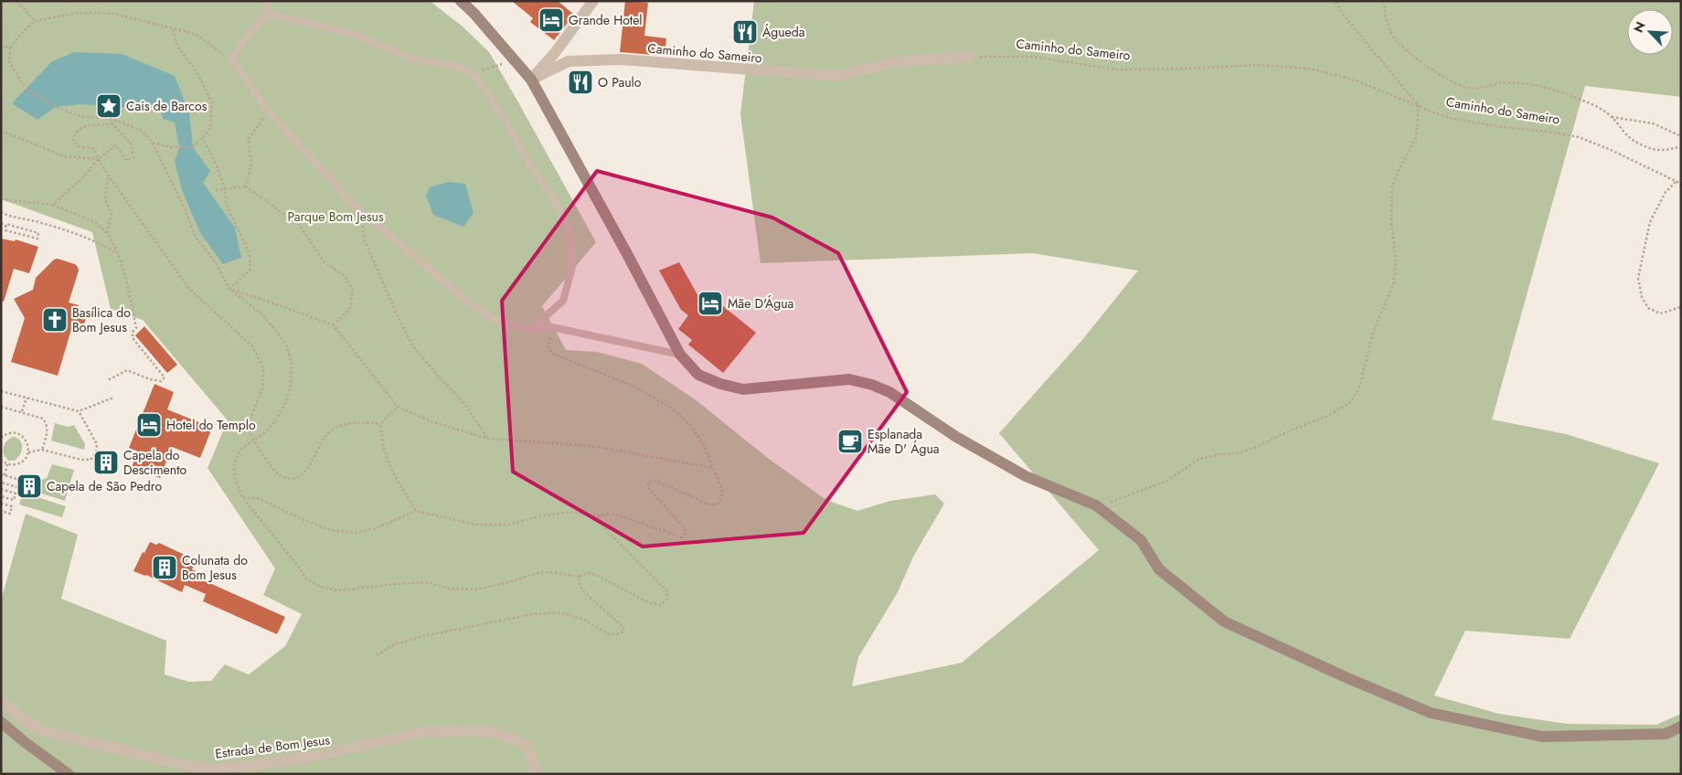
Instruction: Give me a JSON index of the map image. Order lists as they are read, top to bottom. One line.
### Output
{"streets":{"street":["Caminho do Sameiro","Estrada de Bom Jesus"]},"parks":["Parque Bom Jesus"],"places":{"hotel":["Grande Hotel","Mãe D'Água","Hotel do Templo"],"restaurant":["Águeda","O Paulo"],"place":["Cais de Barcos"],"church":["Basílica do Bom Jesus"],"cafe":["Esplanada Mãe D' Água"],"building":["Capela do Descimento","Capela de São Pedro","Colunata do Bom Jesus"]},"north":"top left"}
